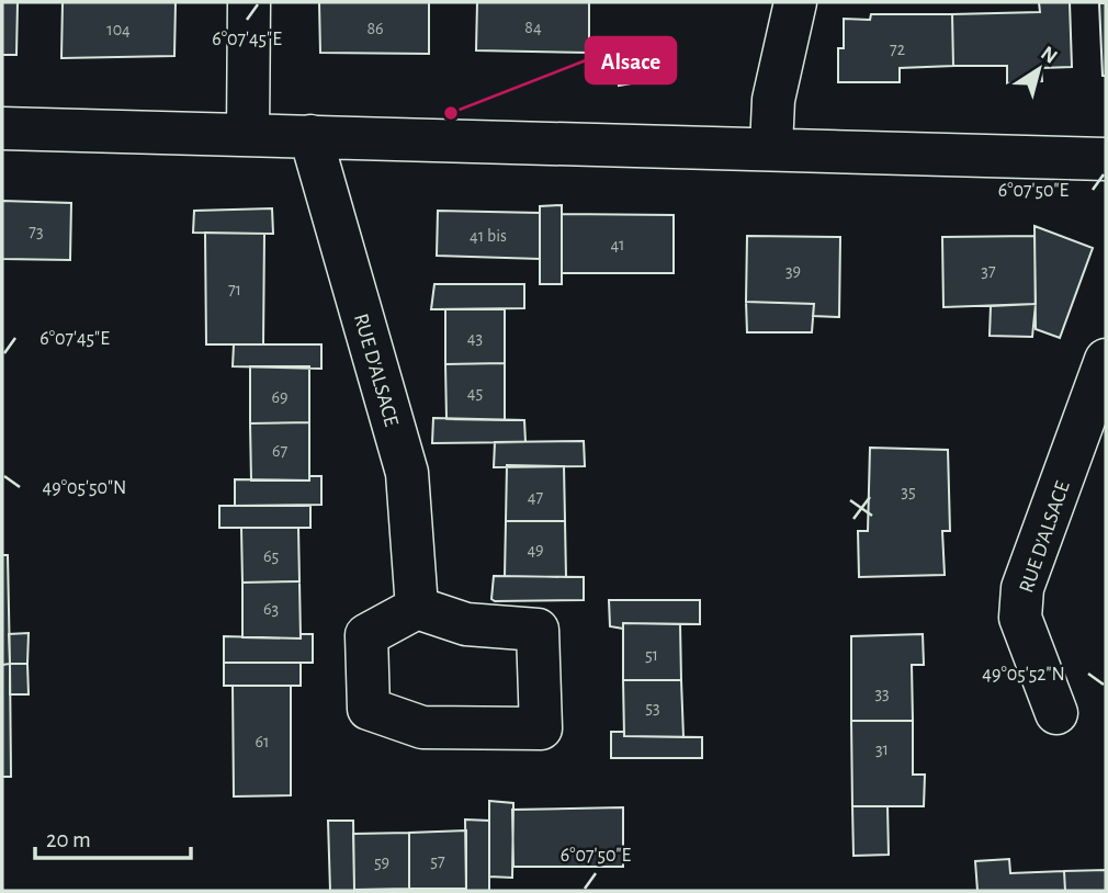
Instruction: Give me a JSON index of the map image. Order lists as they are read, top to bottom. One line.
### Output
{"streets":{"street":["RUE D'ALSACE"]},"places":["Alsace"],"house_numbers":["84","86","104","72","73","41 bis","41","39","37","71","43","45","69","67","35","47","49","65","63","51","33","53","61","31","57","59"],"scale_bar":"20 m","north":"top right","coordinates":["6°07'45\"E","6°07'50\"E","49°05'50\"N","49°05'52\"N"]}
